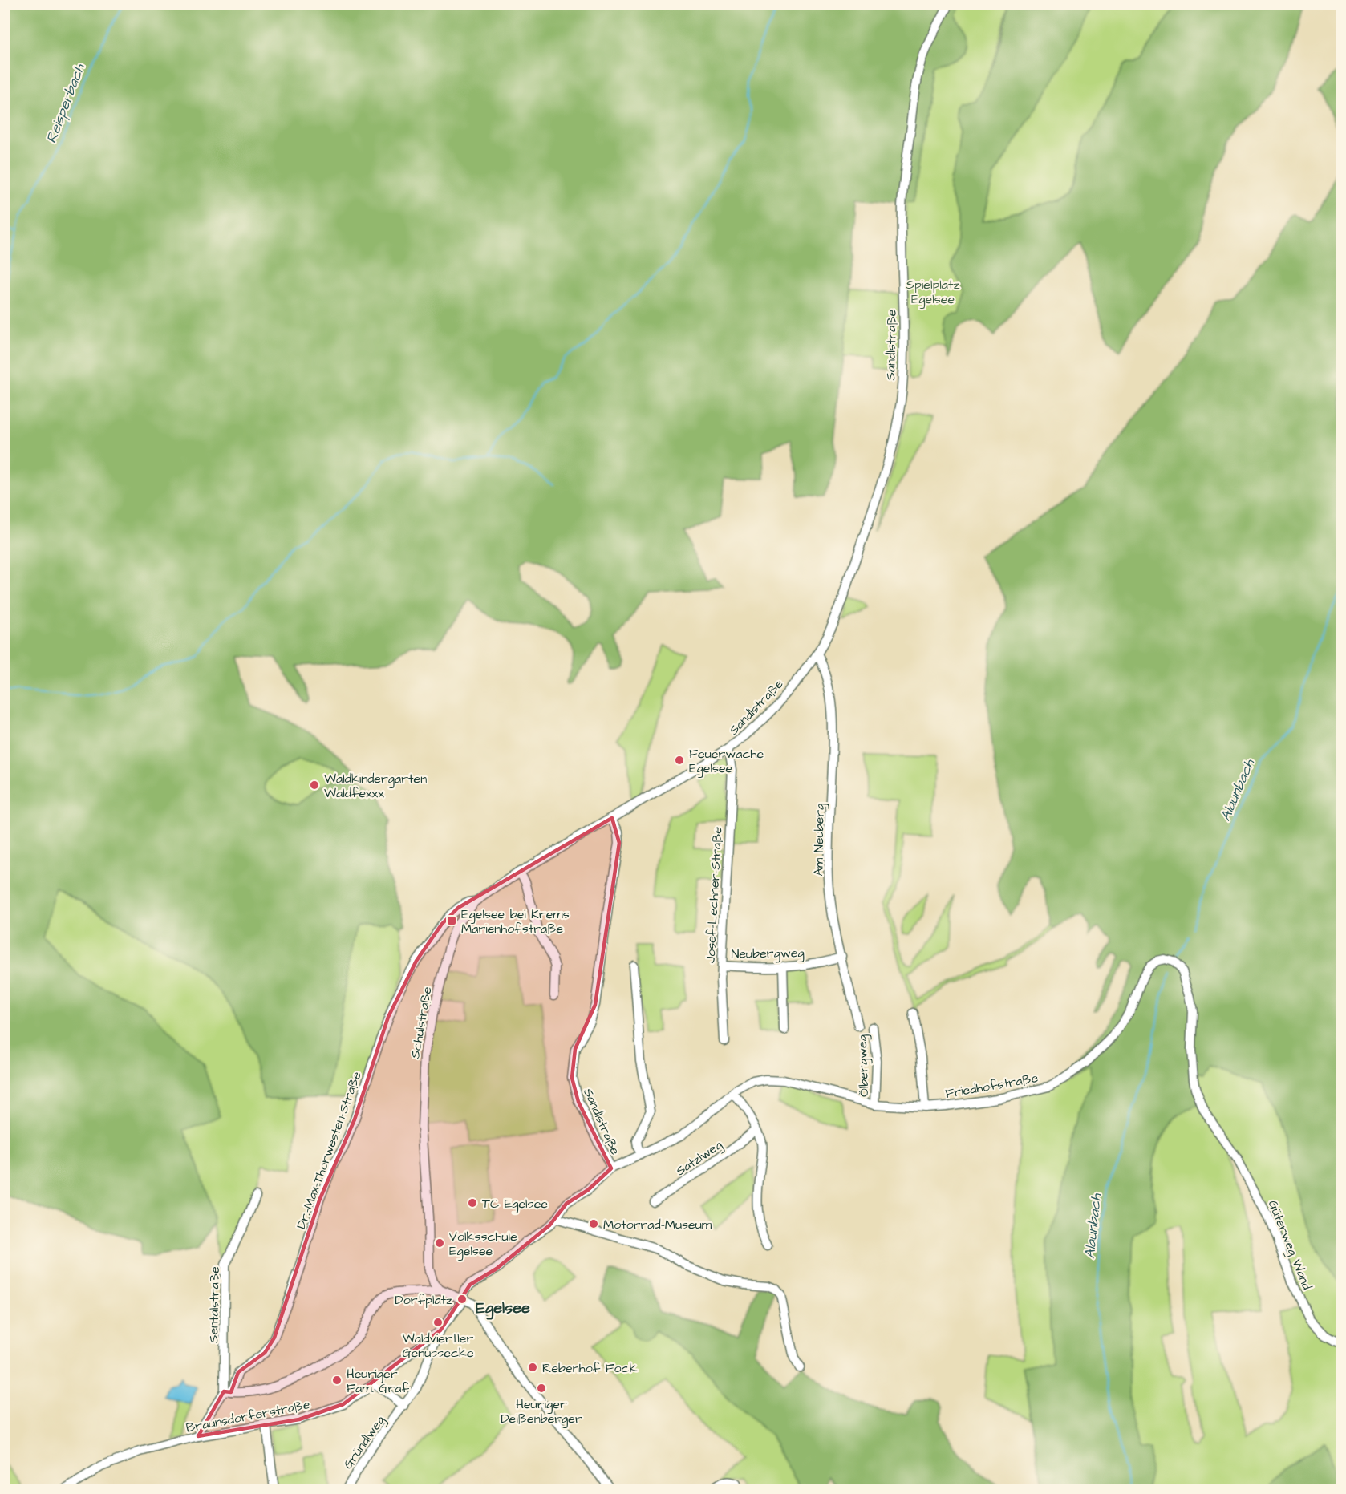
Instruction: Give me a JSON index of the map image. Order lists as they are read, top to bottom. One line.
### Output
{"streets":{"street":["Sandlstraße","Am Neuberg","Josef-Lechner-Straße","Neubergweg","Schulstraße","Ölbergweg","Friedhofstraße","Dr.-Max-Thorwesten-Straße","Satzlweg","Güterweg Wand","Sentalstraße","Braunsdorferstraße","Gründlweg"]},"crossings":[["Sandlstraße","Am Neuberg"],["Sandlstraße","Josef-Lechner-Straße"],["Sandlstraße","Schulstraße"],["Sandlstraße","Friedhofstraße"],["Sandlstraße","Braunsdorferstraße"],["Am Neuberg","Neubergweg"],["Josef-Lechner-Straße","Neubergweg"],["Schulstraße","Dr.-Max-Thorwesten-Straße"],["Ölbergweg","Friedhofstraße"],["Friedhofstraße","Güterweg Wand"],["Dr.-Max-Thorwesten-Straße","Sentalstraße"],["Dr.-Max-Thorwesten-Straße","Braunsdorferstraße"],["Braunsdorferstraße","Gründlweg"]],"districts":["Egelsee"],"water":["Reisperbach","Alaunbach"],"parks":["Spielplatz Egelsee"],"places":{"other":["Feuerwache Egelsee","Waldkindergarten Waldfexxx","TC Egelsee","Motorrad-Museum","Volksschule Egelsee","Dorfplatz","Waldviertler Genussecke","Rebenhof Fock","Heuriger Fam. Graf","Heuriger Deißenberger"],"transit":["Egelsee bei Krems Marienhofstraße"]}}
